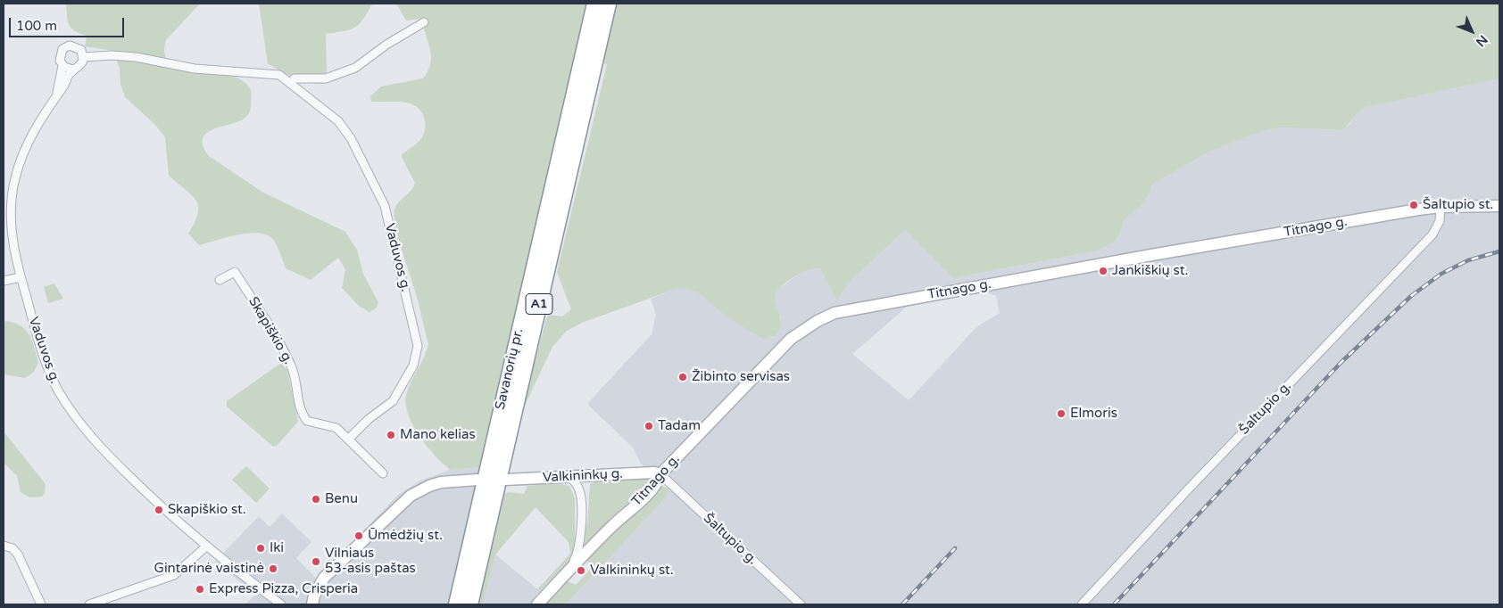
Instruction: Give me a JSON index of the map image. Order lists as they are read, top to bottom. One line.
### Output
{"streets":{"highway":["A1","Savanorių pr."],"street":["Titnago g.","Vaduvos g.","Skapiškio g.","Šaltupio g.","Valkininkų g."]},"crossings":[["Titnago g.","Šaltupio g."],["Titnago g.","Valkininkų g."],["Vaduvos g.","Skapiškio g."],["Šaltupio g.","Valkininkų g."]],"places":["Šaltupio st.","Jankiškių st.","Žibinto servisas","Elmoris","Tadam","Mano kelias","Benu","Skapiškio st.","Ūmėdžių st.","Iki","Vilniaus 53-asis paštas","Gintarinė vaistinė","Valkininkų st.","Express Pizza, Crisperia"],"scale_bar":"100 m","north":"bottom right"}
